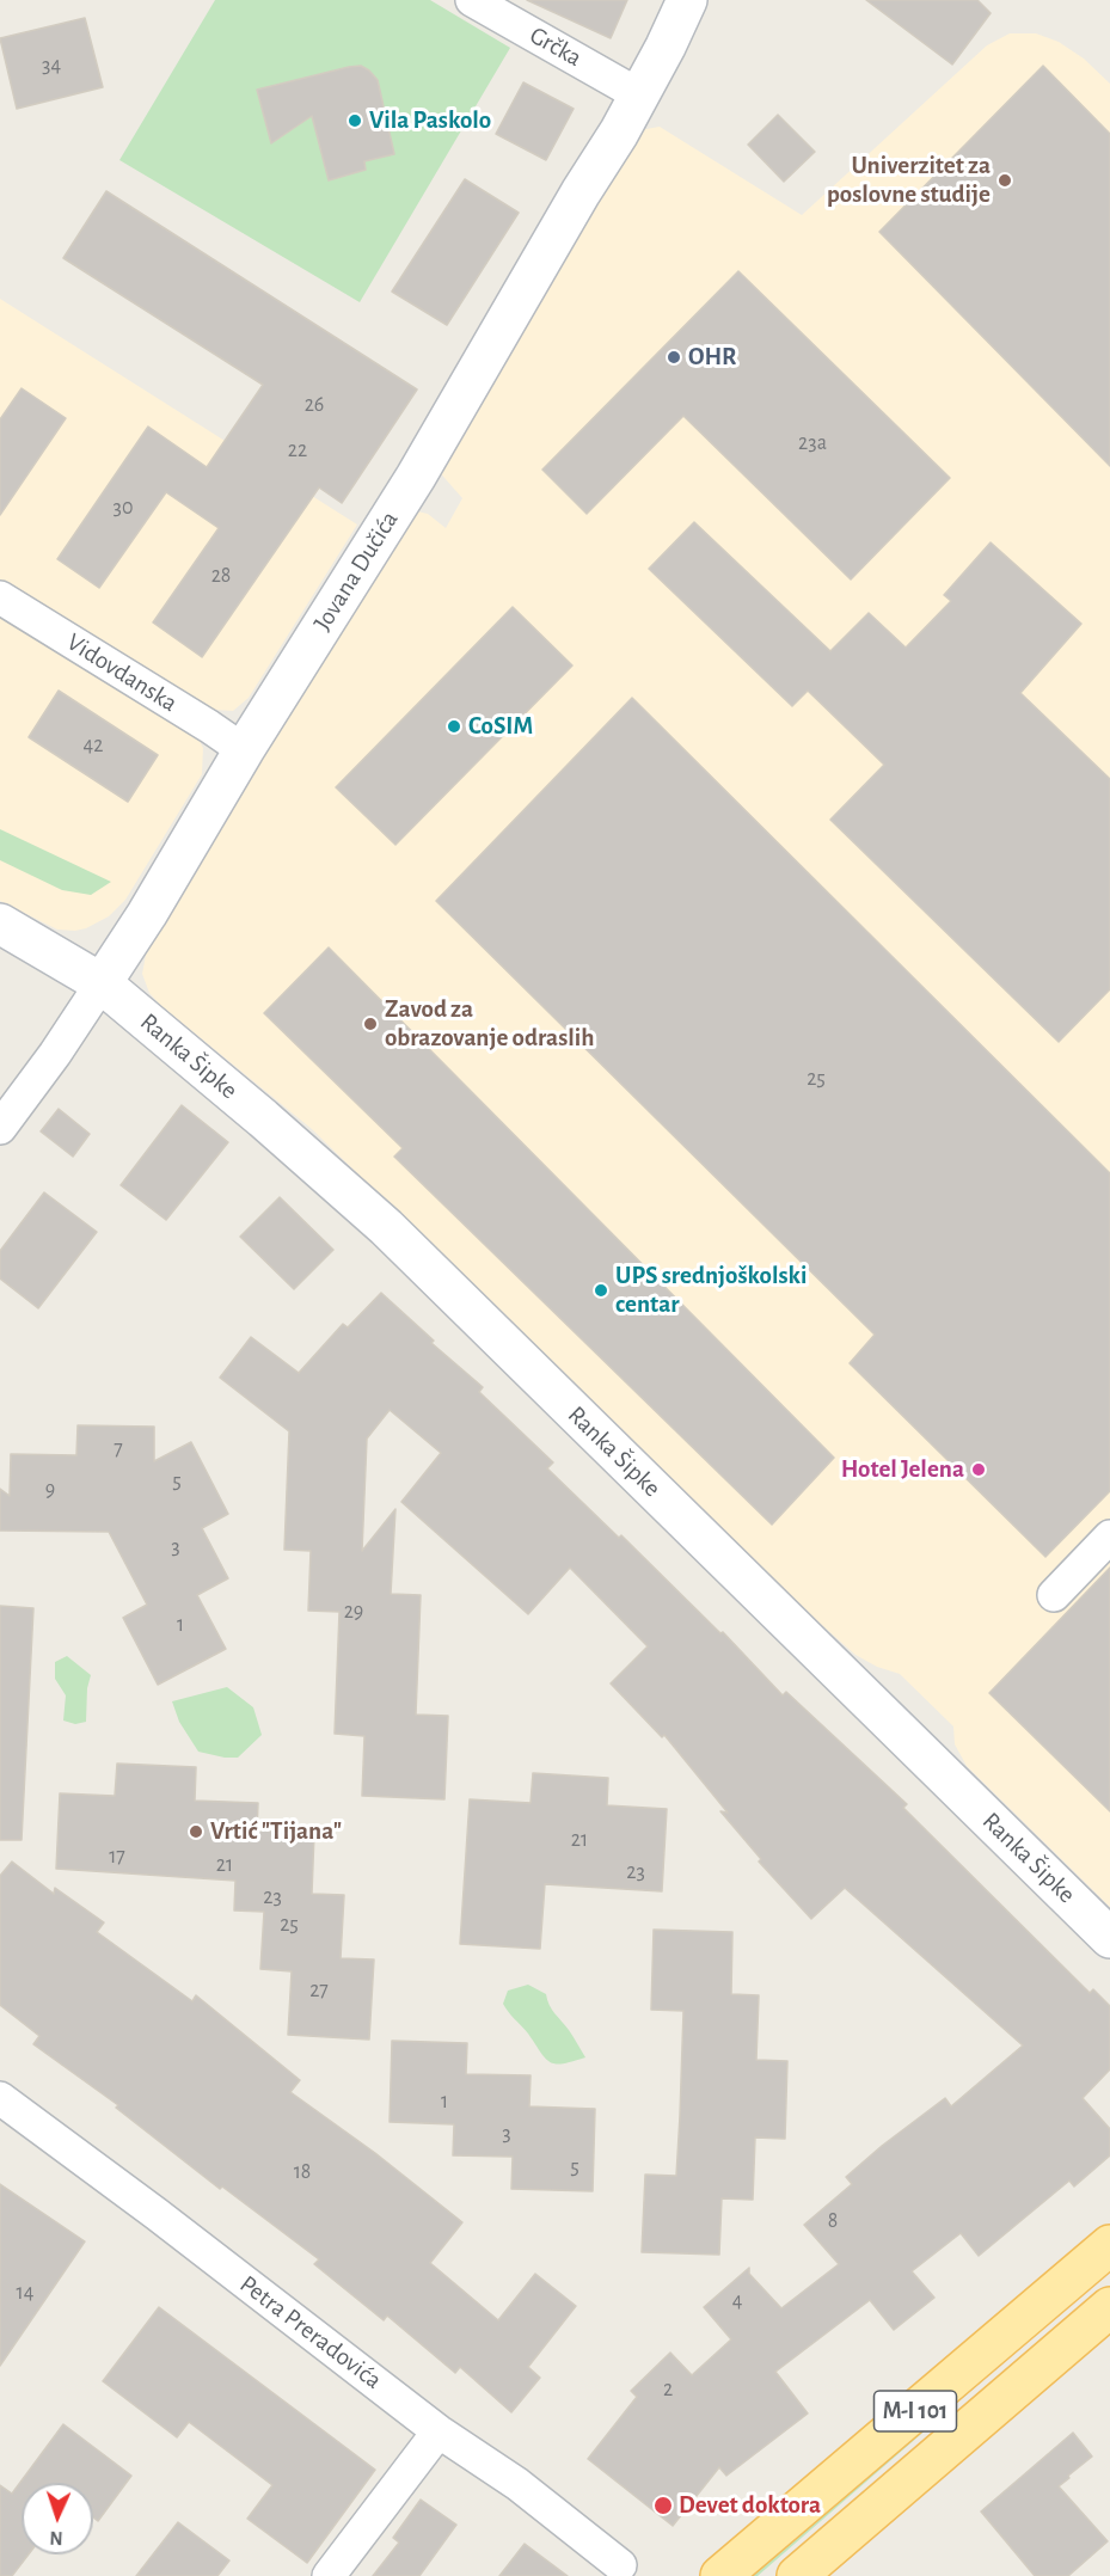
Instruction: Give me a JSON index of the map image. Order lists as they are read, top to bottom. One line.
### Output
{"streets":{"main road":["Jovana Dučića","Ranka Šipke","M-I 101"],"street":["Grčka","Vidovdanska","Petra Preradovića"]},"crossings":[["Grčka","Jovana Dučića"],["Jovana Dučića","Vidovdanska"],["Jovana Dučića","Ranka Šipke"]],"places":["Vila Paskolo","Univerzitet za poslovne studije","OHR","CoSIM","Zavod za obrazovanje odraslih","UPS srednjoškolski centar","Hotel Jelena","Vrtić \"Tijana\"","Devet doktora"],"house_numbers":["34","26","23a","22","30","28","42","25","7","5","9","3","29","1","21","17","21","23","23","25","27","1","3","5","18","8","14","4","2"],"north":"bottom"}
